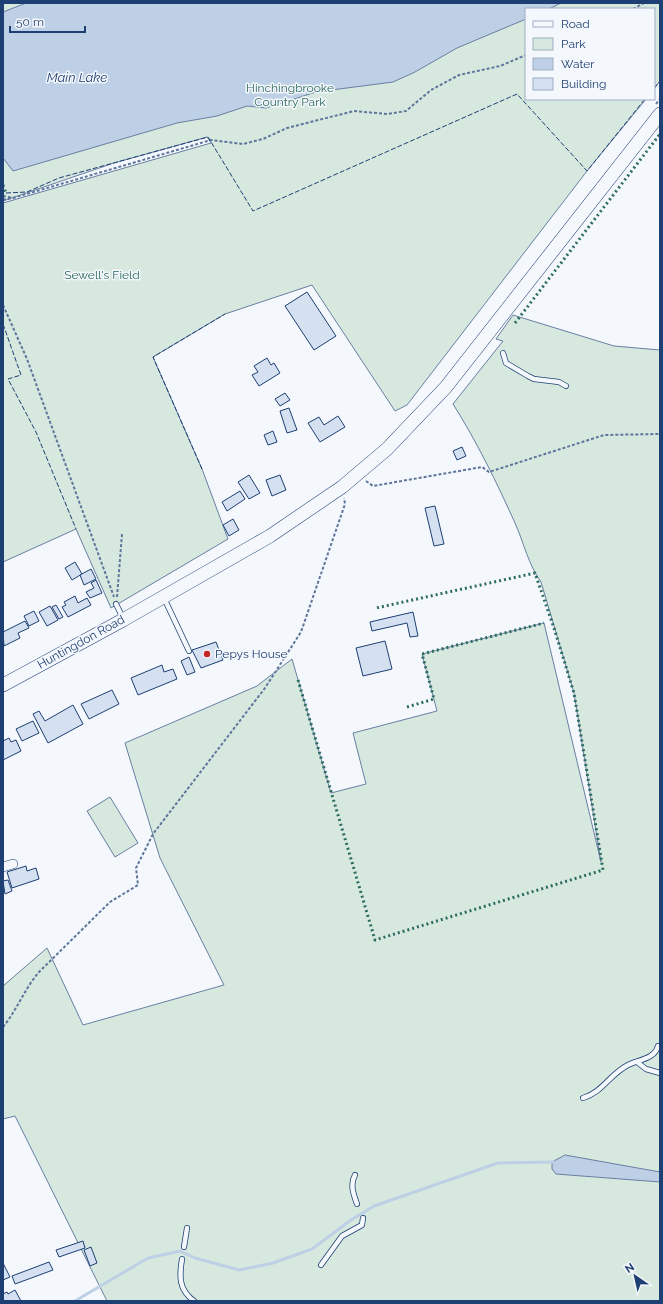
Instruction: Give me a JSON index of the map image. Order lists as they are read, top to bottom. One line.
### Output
{"streets":{"main road":["Huntingdon Road"]},"water":["Main Lake"],"parks":["Hinchingbrooke Country Park","Sewell's Field"],"places":["Pepys House"],"legend":["Road","Park","Water","Building"],"scale_bar":"50 m","north":"top left"}
